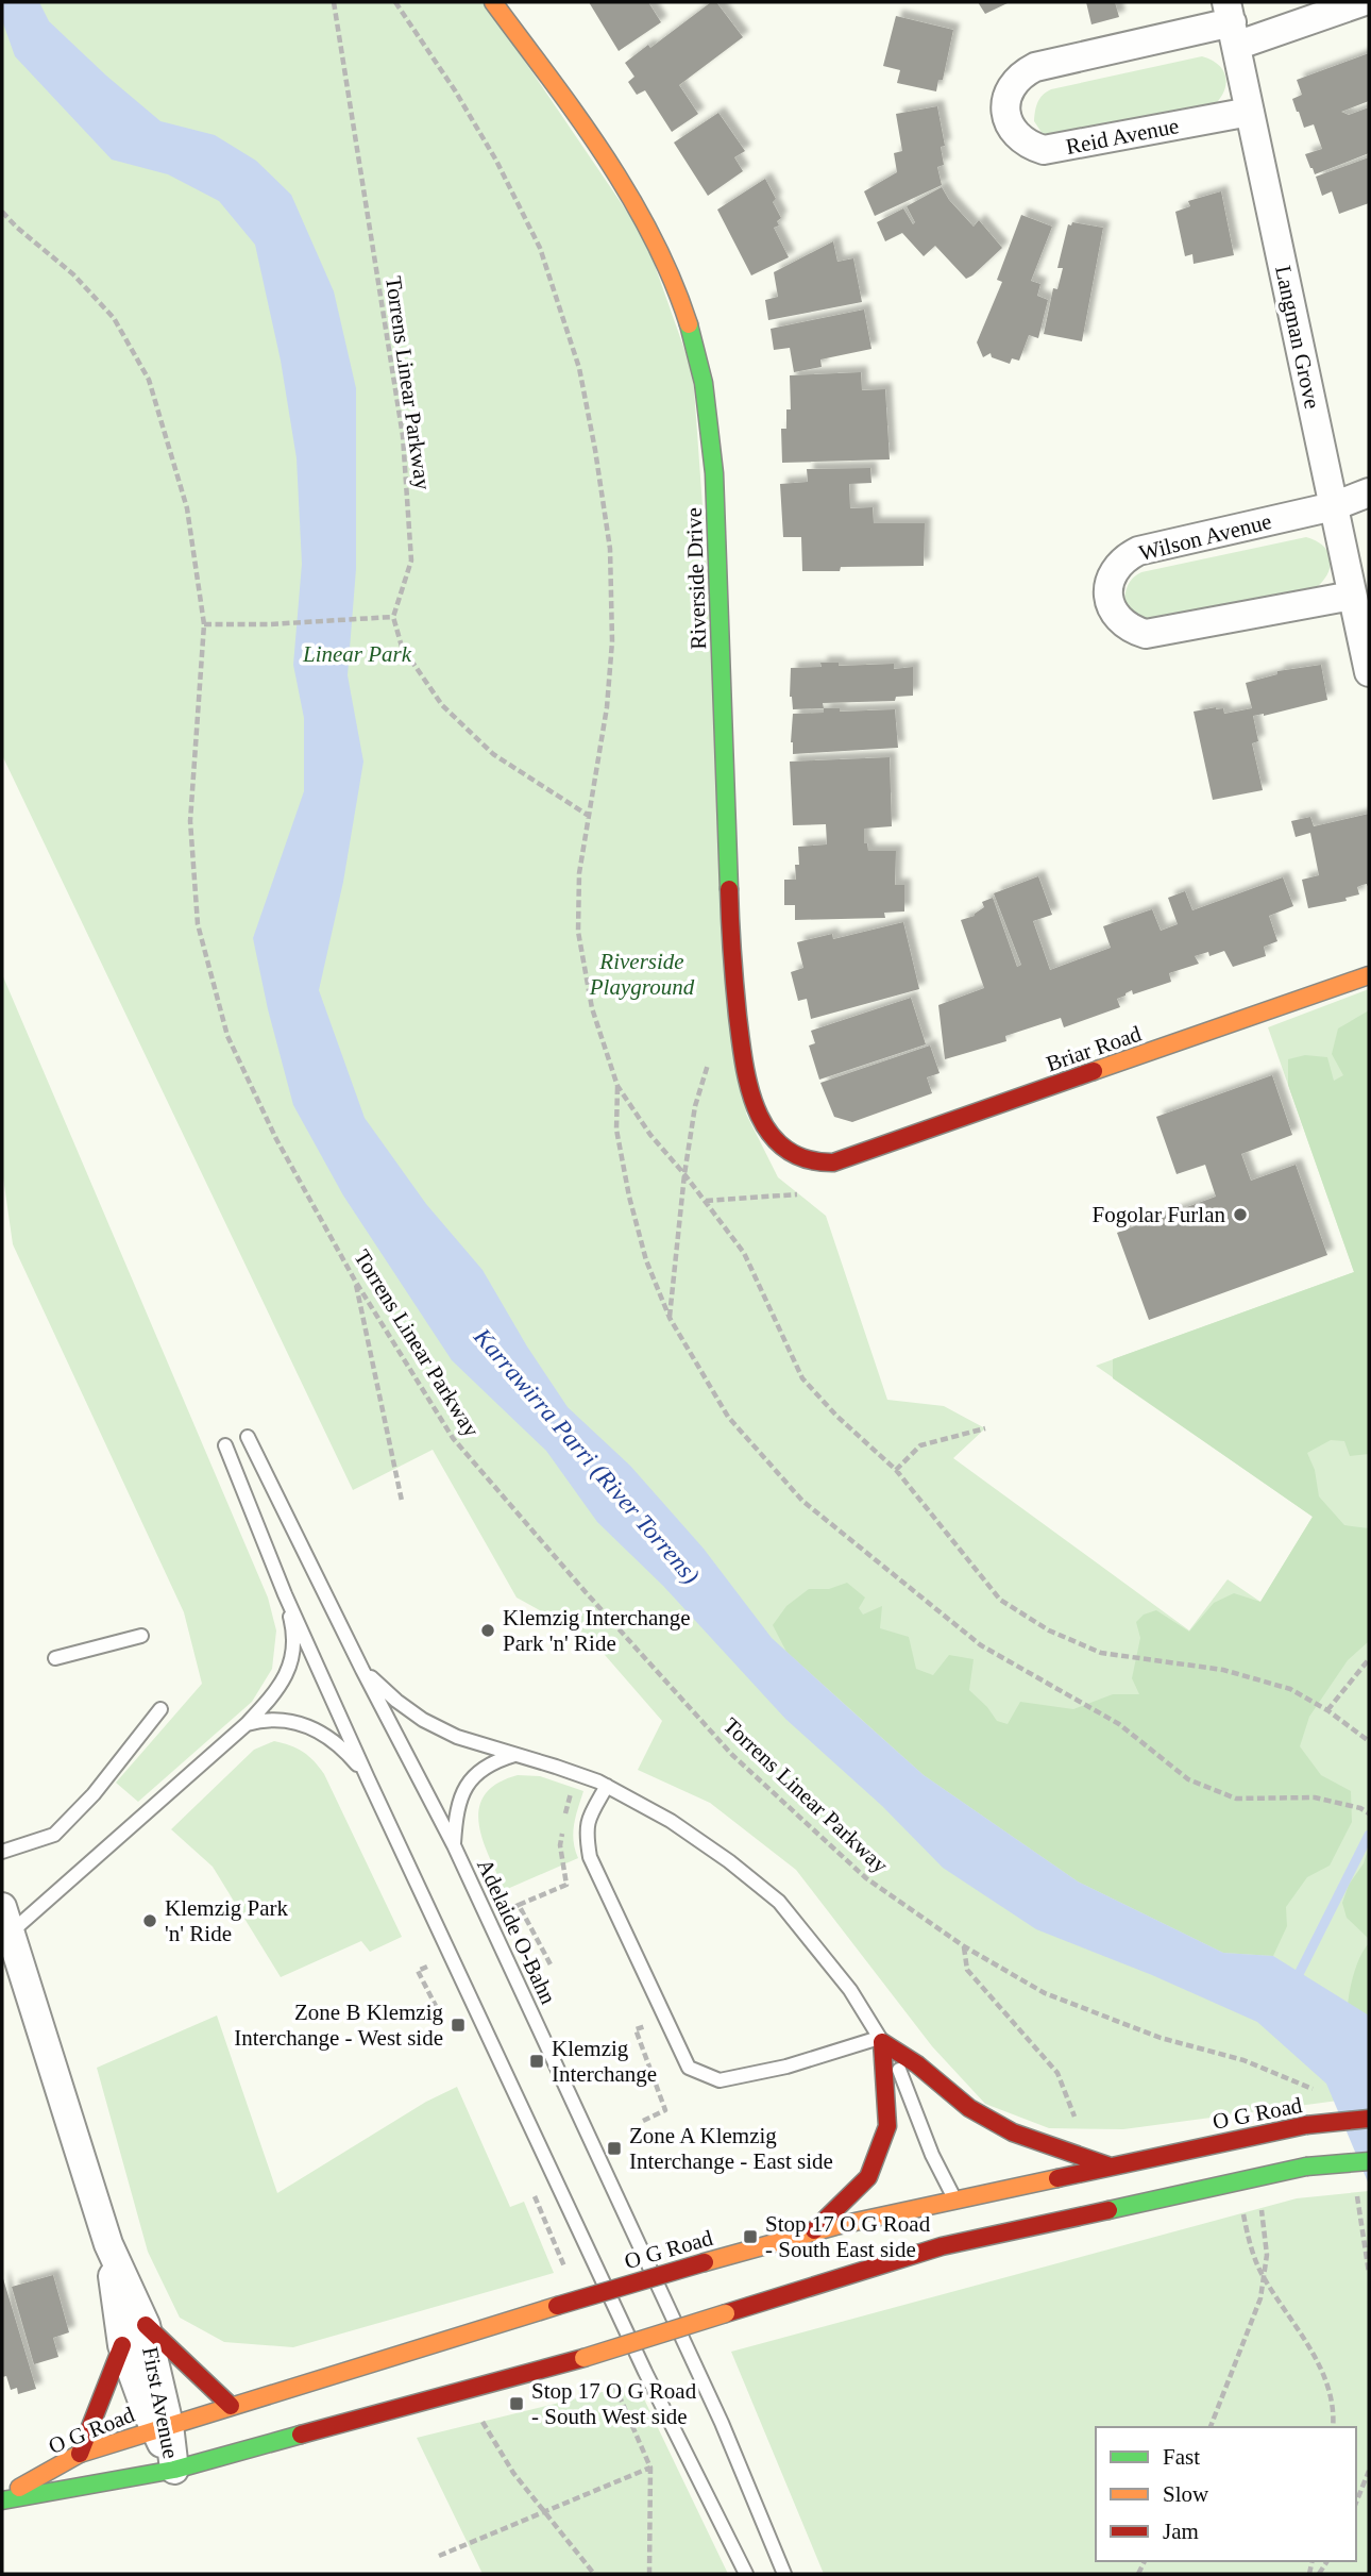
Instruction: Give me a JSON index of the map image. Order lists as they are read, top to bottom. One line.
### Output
{"streets":{"main road":["Riverside Drive","Briar Road","O G Road"],"street":["Reid Avenue","Langman Grove","Wilson Avenue","First Avenue"],"lane":["Adelaide O-Bahn"],"path":["Torrens Linear Parkway"]},"crossings":[["Reid Avenue","Langman Grove"],["Langman Grove","Wilson Avenue"],["Riverside Drive","Briar Road"],["O G Road","First Avenue"]],"water":["Karrawirra Parri (River Torrens)"],"parks":["Linear Park","Riverside Playground"],"places":{"other":["Fogolar Furlan","Klemzig Interchange Park 'n' Ride","Klemzig Park 'n' Ride"],"transit":["Zone B Klemzig Interchange - West side","Klemzig Interchange","Zone A Klemzig Interchange - East side","Stop 17 O G Road - South East side","Stop 17 O G Road - South West side"]},"legend":["Fast","Slow","Jam"]}
